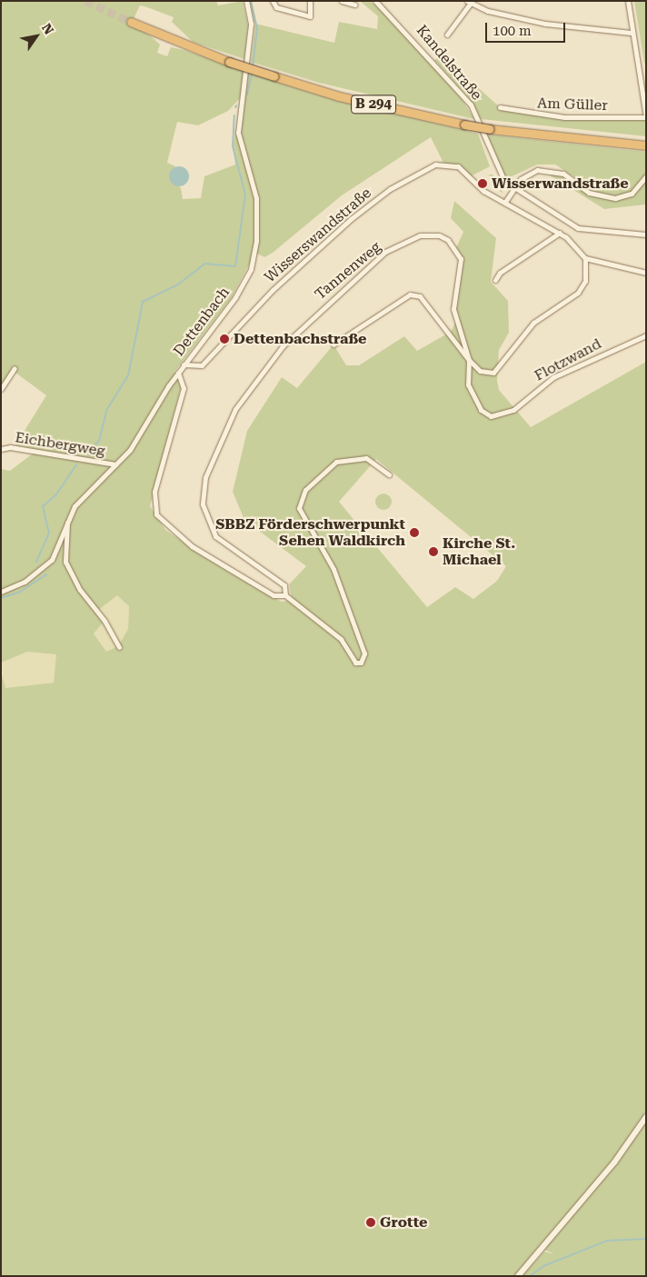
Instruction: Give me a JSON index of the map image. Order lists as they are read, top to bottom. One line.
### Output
{"streets":{"highway":["B 294"],"street":["Kandelstraße","Am Güller","Wisserswandstraße","Tannenweg","Dettenbach","Flotzwand","Eichbergweg"]},"crossings":[["Wisserswandstraße","Dettenbach"],["Tannenweg","Flotzwand"],["Dettenbach","Eichbergweg"]],"places":["Wisserwandstraße","Dettenbachstraße","SBBZ Förderschwerpunkt Sehen Waldkirch","Kirche St. Michael","Grotte"],"scale_bar":"100 m","north":"top right"}
